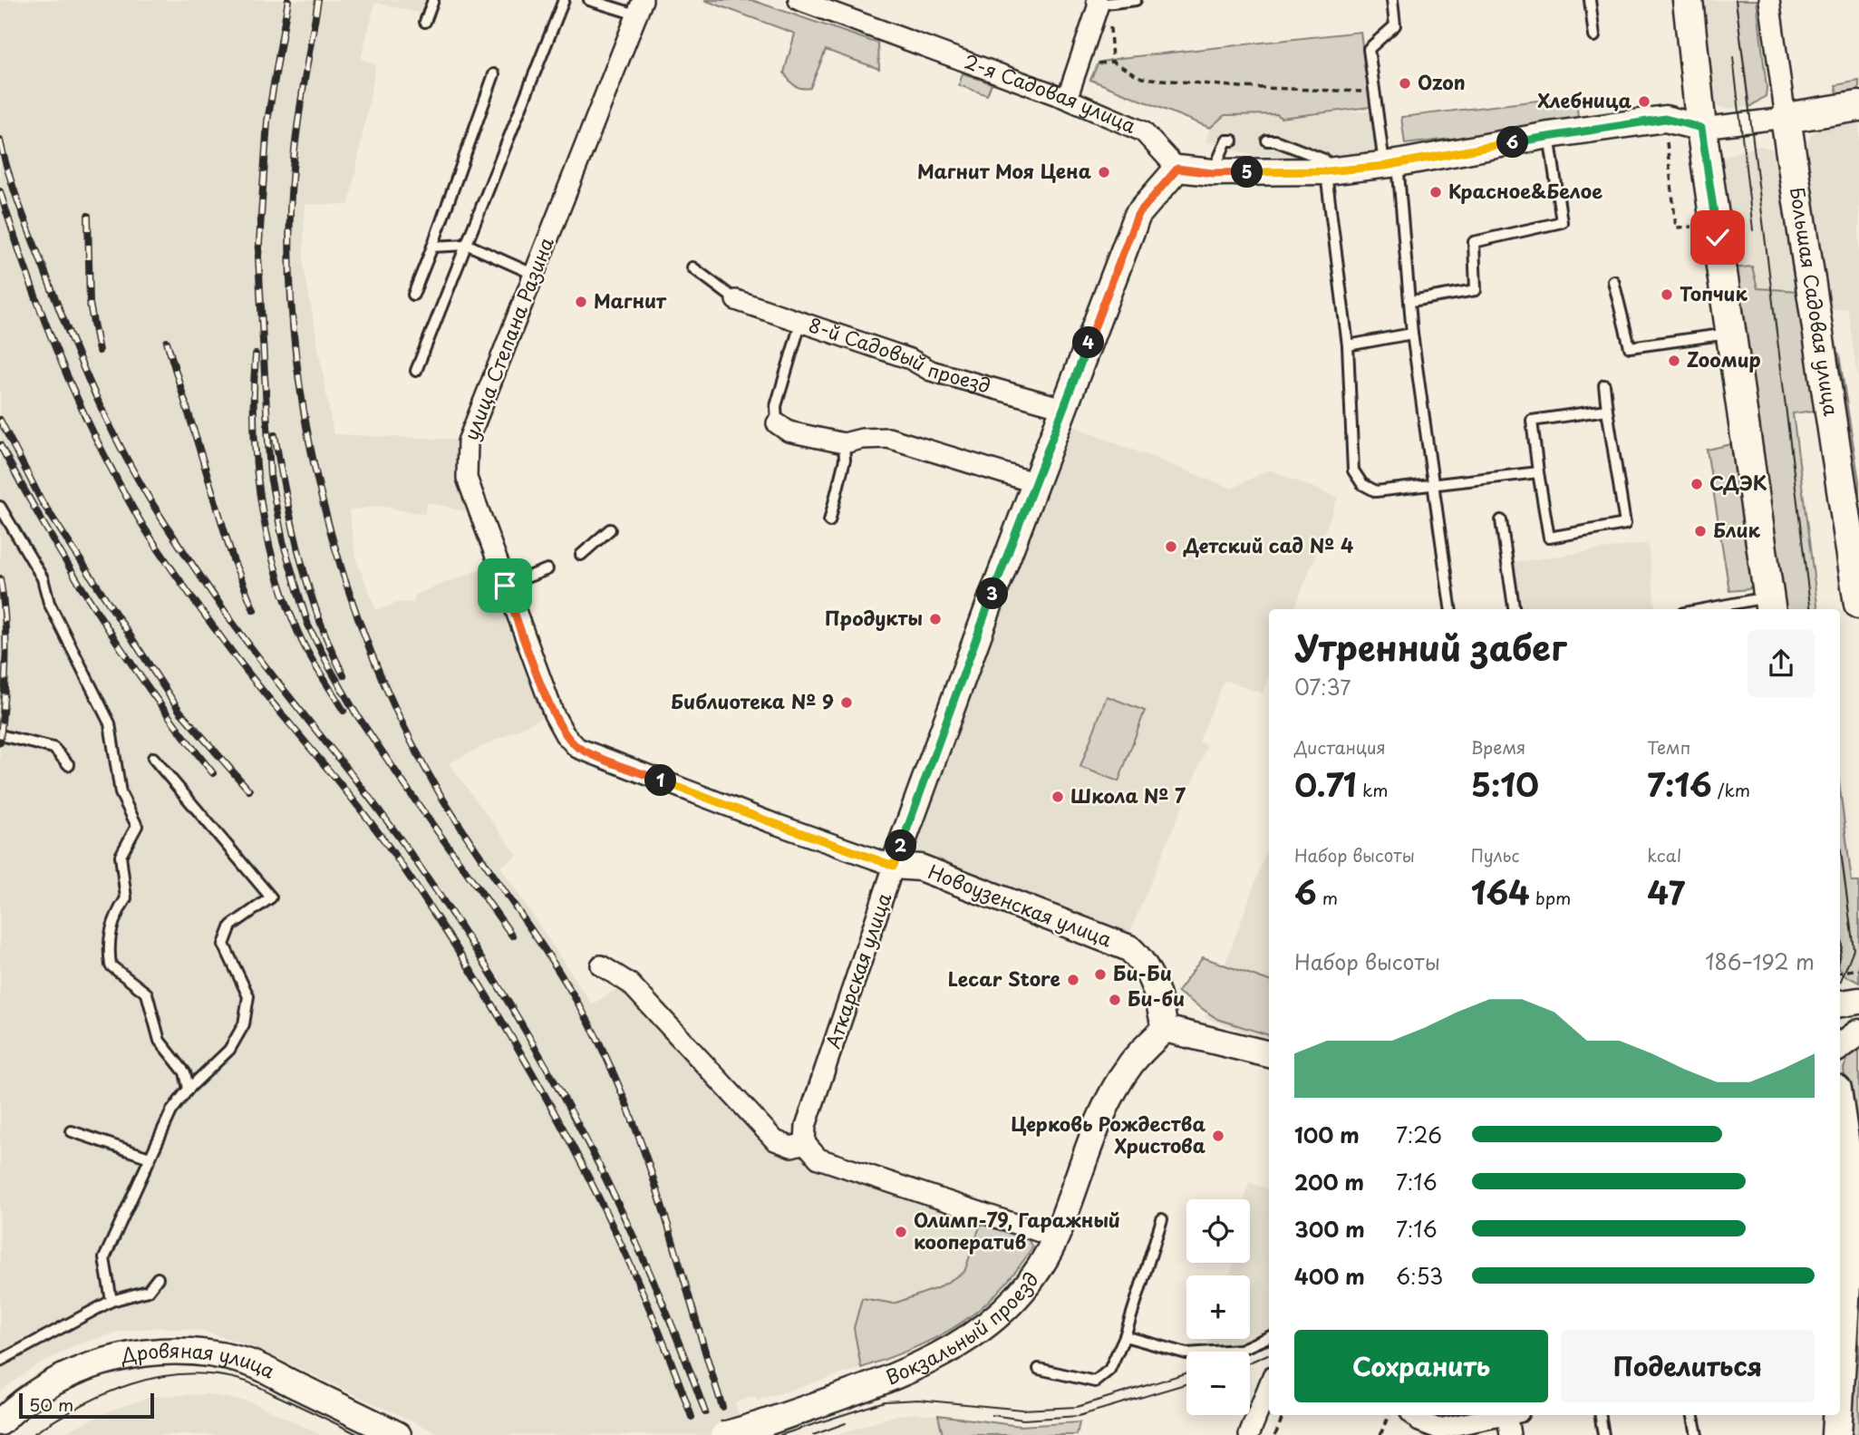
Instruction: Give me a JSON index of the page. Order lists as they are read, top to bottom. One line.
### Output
{"streets":{"main road":["Большая Садовая улица","Новоузенская улица","Аткарская улица","Вокзальный проезд","Дровяная улица"],"street":["2-я Садовая улица","улица Степана Разина","8-й Садовый проезд"]},"crossings":[["2-я Садовая улица","Аткарская улица"],["улица Степана Разина","Новоузенская улица"],["8-й Садовый проезд","Аткарская улица"],["Новоузенская улица","Аткарская улица"],["Новоузенская улица","Вокзальный проезд"]],"places":["Ozon","Хлебница","Магнит Моя Цена","Красное&Белое","Топчик","Магнит","Zooмир","СДЭК","Блик","Детский сад № 4","Продукты","Библиотека № 9","Школа № 7","Би-Би","Lecar Store","Би-би","Церковь Рождества Христова","Олимп-79, Гаражный кооператив"],"scale_bar":"50 m","page":{"pins":["6","5","4","3","1","2"],"heading":["Утренний забег","07:37"],"stats":[["Дистанция","0.71 km"],["Время","5:10"],["Темп","7:16 /km"],["Набор высоты","6 m"],["Пульс","164 bpm"],["kcal","47"]],"chart":["Набор высоты","186–192 m"],"list":[{"name":"100 m","note":"7:26"},{"name":"200 m","note":"7:16"},{"name":"300 m","note":"7:16"},{"name":"400 m","note":"6:53"}],"map_buttons":["+","−"],"buttons":["Сохранить","Поделиться"],"scale":"50 m"}}
